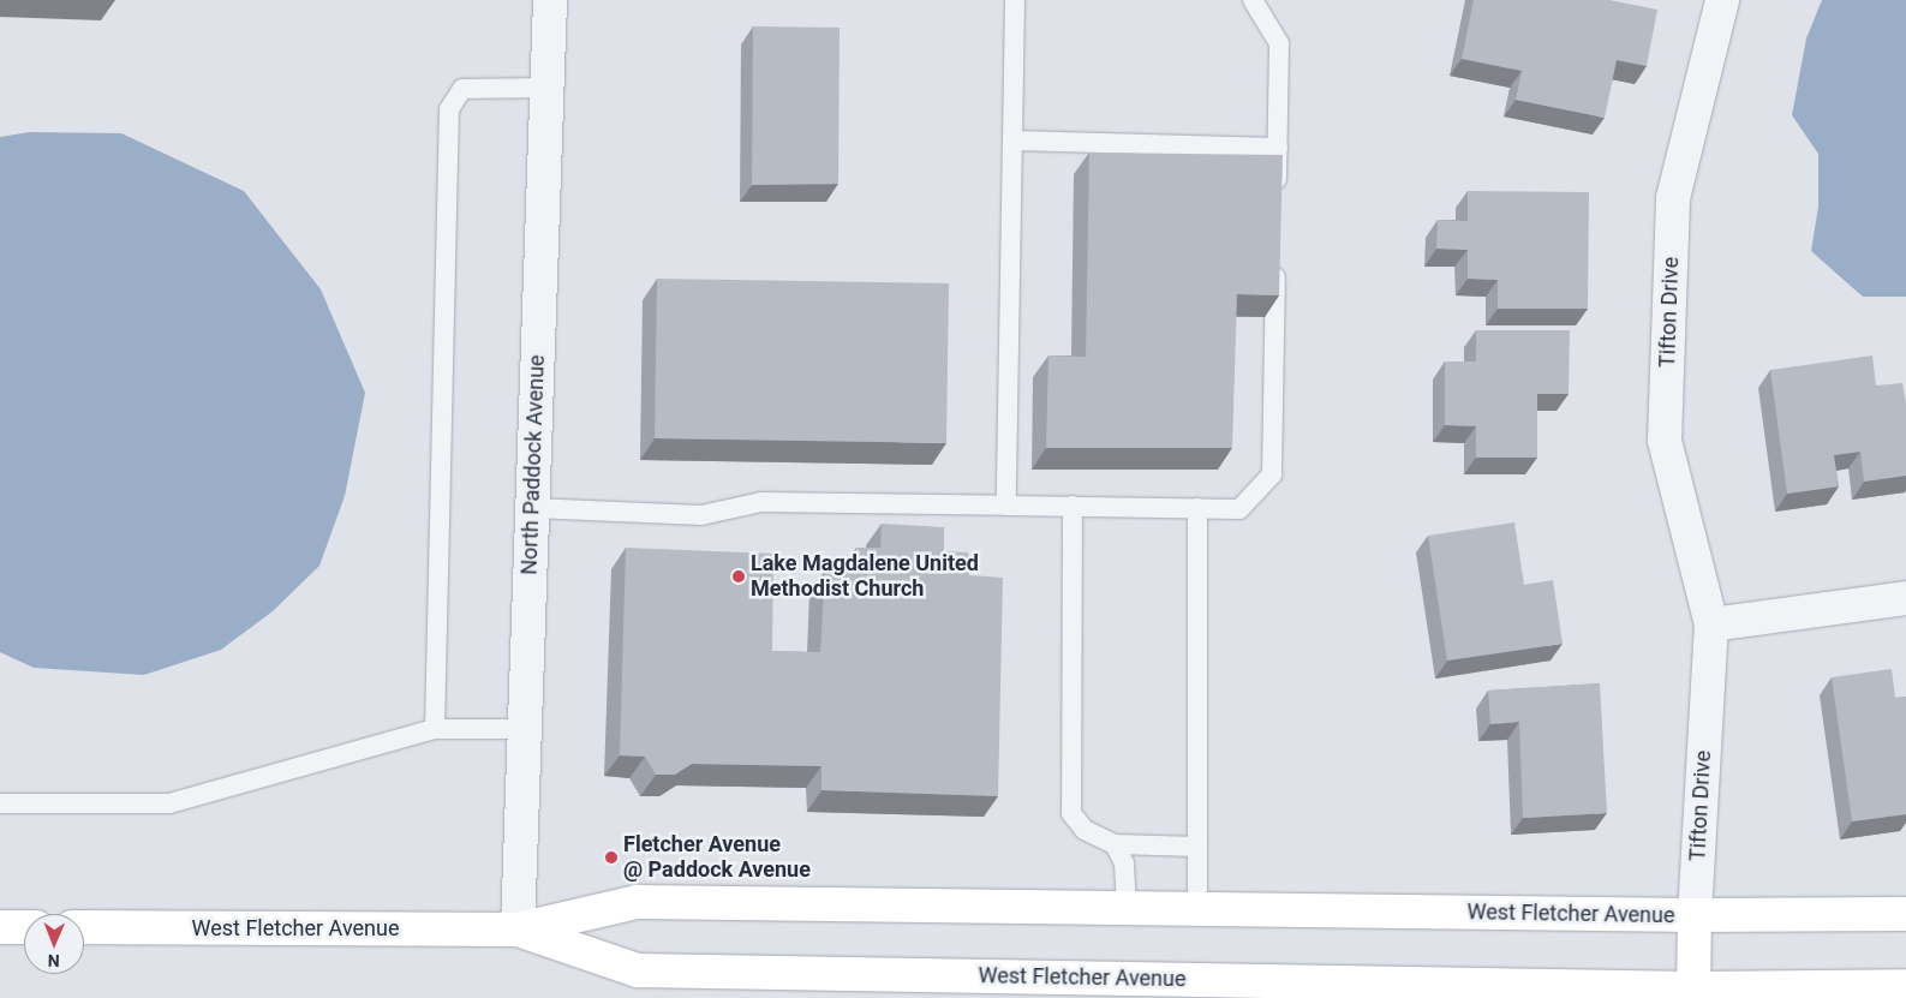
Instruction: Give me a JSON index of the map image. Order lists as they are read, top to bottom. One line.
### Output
{"streets":{"main road":["West Fletcher Avenue"],"street":["Tifton Drive","North Paddock Avenue"]},"crossings":[["Tifton Drive","West Fletcher Avenue"],["North Paddock Avenue","West Fletcher Avenue"]],"places":["Lake Magdalene United Methodist Church","Fletcher Avenue @ Paddock Avenue"],"north":"bottom"}
